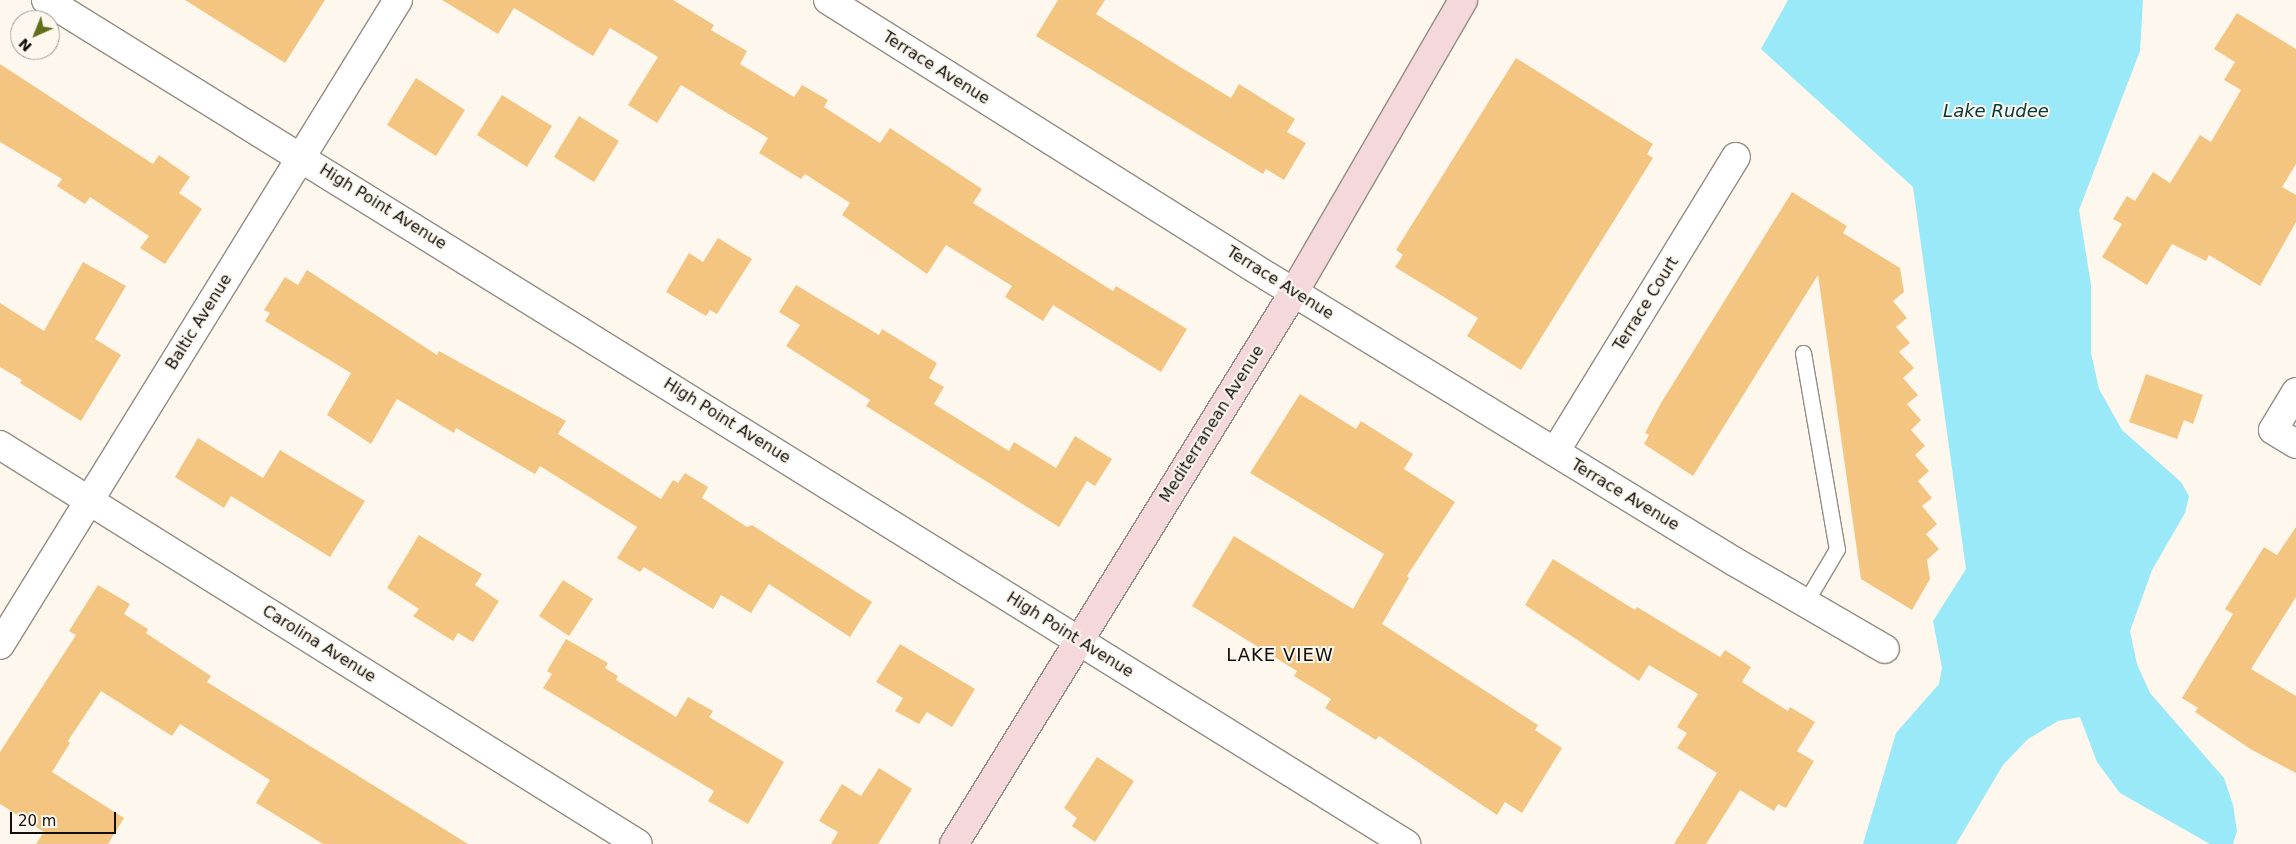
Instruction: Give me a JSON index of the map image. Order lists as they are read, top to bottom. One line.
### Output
{"streets":{"street":["Terrace Avenue","High Point Avenue","Terrace Court","Baltic Avenue","Mediterranean Avenue","Carolina Avenue"]},"crossings":[["Terrace Avenue","Terrace Court"],["Terrace Avenue","Mediterranean Avenue"],["High Point Avenue","Baltic Avenue"],["High Point Avenue","Mediterranean Avenue"],["Baltic Avenue","Carolina Avenue"]],"districts":["LAKE VIEW"],"water":["Lake Rudee"],"scale_bar":"20 m","north":"bottom left"}
